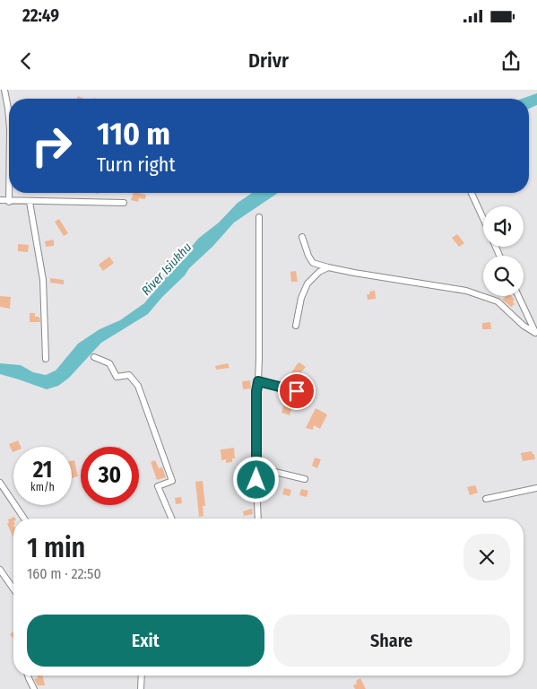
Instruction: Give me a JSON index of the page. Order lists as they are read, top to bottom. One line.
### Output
{"water":["River Isiukhu"],"page":{"status":"22:49","header":"Drivr","turn":["110 m","Turn right"],"speed":"21 km/h","limit":"30","heading":["1 min","160 m · 22:50"],"buttons":["Exit","Share"]}}
